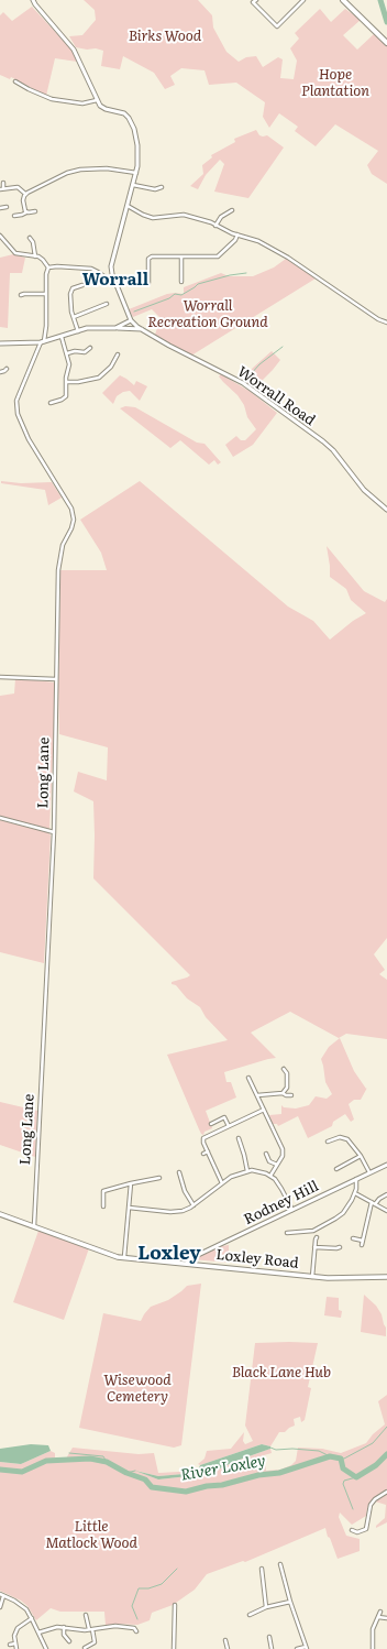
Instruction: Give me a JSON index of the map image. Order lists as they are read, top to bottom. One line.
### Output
{"streets":{"main road":["Loxley Road"],"street":["Worrall Road","Long Lane","Rodney Hill"]},"crossings":[["Long Lane","Loxley Road"],["Rodney Hill","Loxley Road"]],"districts":["Worrall","Loxley"],"water":["River Loxley"],"parks":["Birks Wood","Hope Plantation","Worrall Recreation Ground","Black Lane Hub","Wisewood Cemetery","Little Matlock Wood"]}
